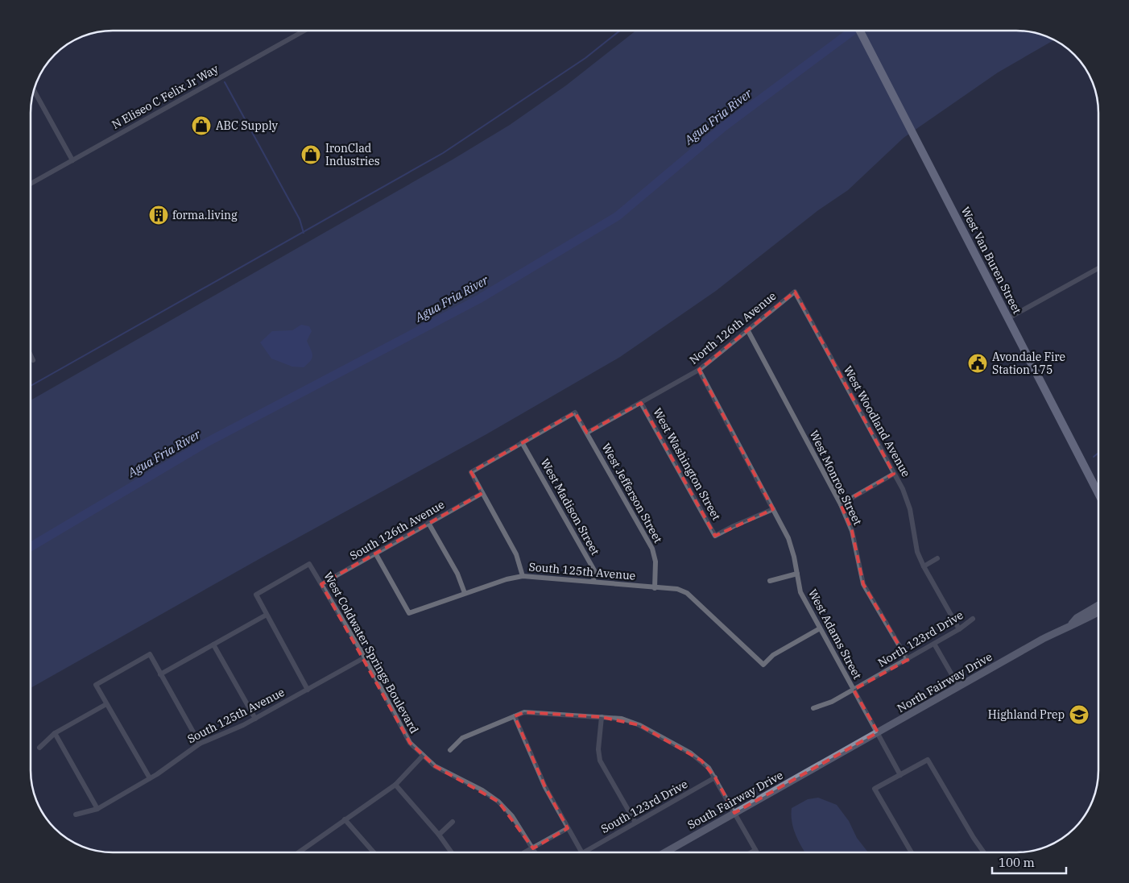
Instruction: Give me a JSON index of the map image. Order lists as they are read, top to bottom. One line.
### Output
{"streets":{"main road":["West Van Buren Street"],"street":["N Eliseo C Felix Jr Way","North 126th Avenue","West Woodland Avenue","West Washington Street","West Monroe Street","West Jefferson Street","West Madison Street","South 126th Avenue","South 125th Avenue","West Adams Street","North 123rd Drive","West Coldwater Springs Boulevard","North Fairway Drive","South Fairway Drive","South 123rd Drive"]},"crossings":[["North 126th Avenue","West Woodland Avenue"],["North 126th Avenue","West Washington Street"],["North 126th Avenue","West Monroe Street"],["North 126th Avenue","West Adams Street"],["West Woodland Avenue","North 123rd Drive"],["West Washington Street","West Adams Street"],["West Monroe Street","North 123rd Drive"],["West Jefferson Street","West Madison Street"],["West Jefferson Street","South 125th Avenue"],["West Madison Street","South 125th Avenue"],["South 126th Avenue","South 125th Avenue"],["South 126th Avenue","West Coldwater Springs Boulevard"],["South 125th Avenue","West Adams Street"],["South 125th Avenue","West Coldwater Springs Boulevard"],["West Adams Street","North 123rd Drive"],["West Adams Street","North Fairway Drive"],["North Fairway Drive","South Fairway Drive"]],"water":["Agua Fria River"],"places":{"shop":["ABC Supply","IronClad Industries"],"building":["forma.living"],"public building":["Avondale Fire Station 175"],"school or university":["Highland Prep"]},"scale_bar":"100 m"}
